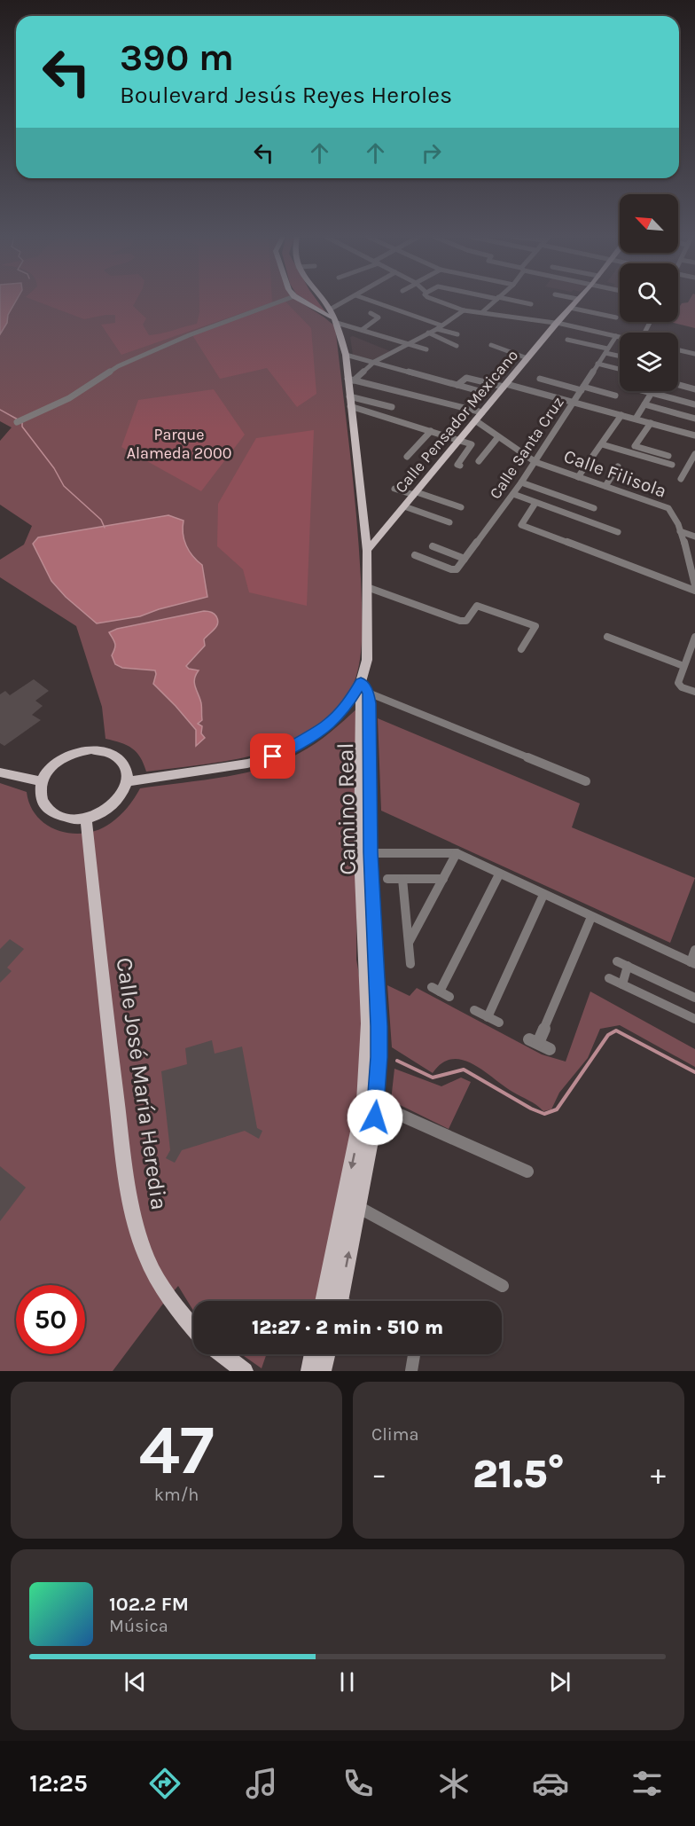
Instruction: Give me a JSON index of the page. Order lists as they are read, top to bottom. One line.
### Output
{"streets":{"main road":["Calle Pensador Mexicano","Camino Real","Calle José María Heredia"],"street":["Calle Santa Cruz","Calle Filisola"]},"crossings":[["Calle Pensador Mexicano","Calle Filisola"],["Calle Santa Cruz","Calle Filisola"]],"parks":["Parque Alameda 2000"],"north":"top left","page":{"turn":["390 m","Boulevard Jesús Reyes Heroles"],"limit":"50","trip":"12:27 · 2 min · 510 m","tile":[["47","km/h"],"Clima"],"heat":["−","21.5°","+"],"song":["102.2 FM","Música"],"tabs":"12:25"}}
